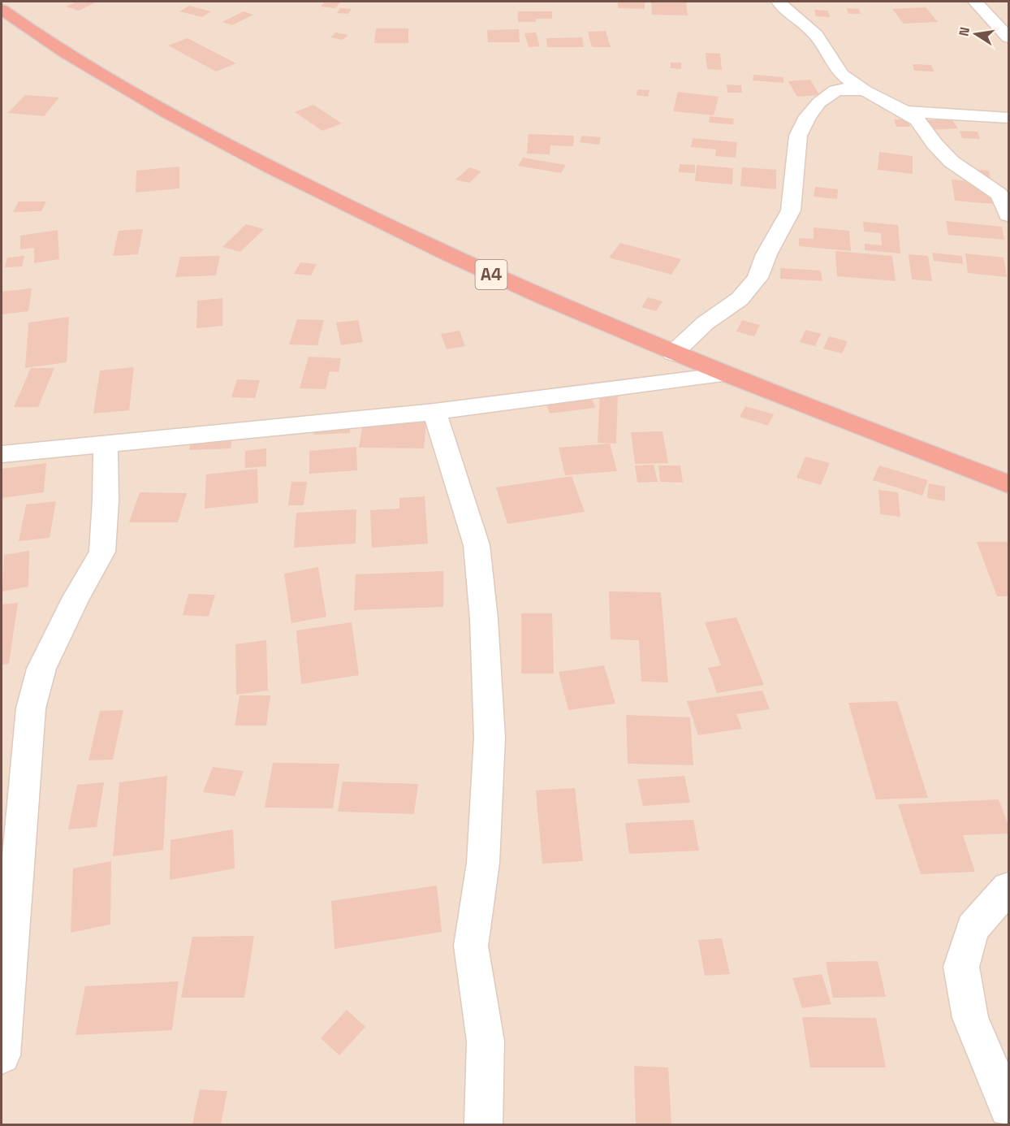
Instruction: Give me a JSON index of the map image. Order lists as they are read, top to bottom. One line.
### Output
{"streets":{"highway":["A4"]},"north":"left"}
